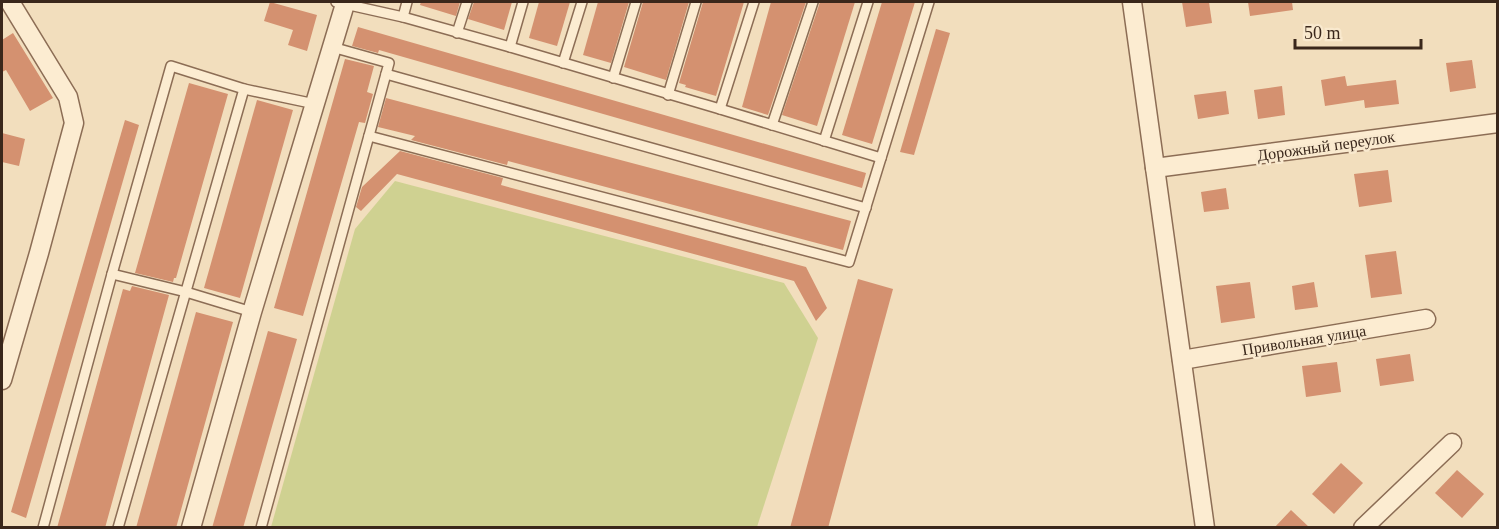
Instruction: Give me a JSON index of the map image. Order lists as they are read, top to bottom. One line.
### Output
{"streets":{"street":["Дорожный переулок","Привольная улица"]},"scale_bar":"50 m"}
